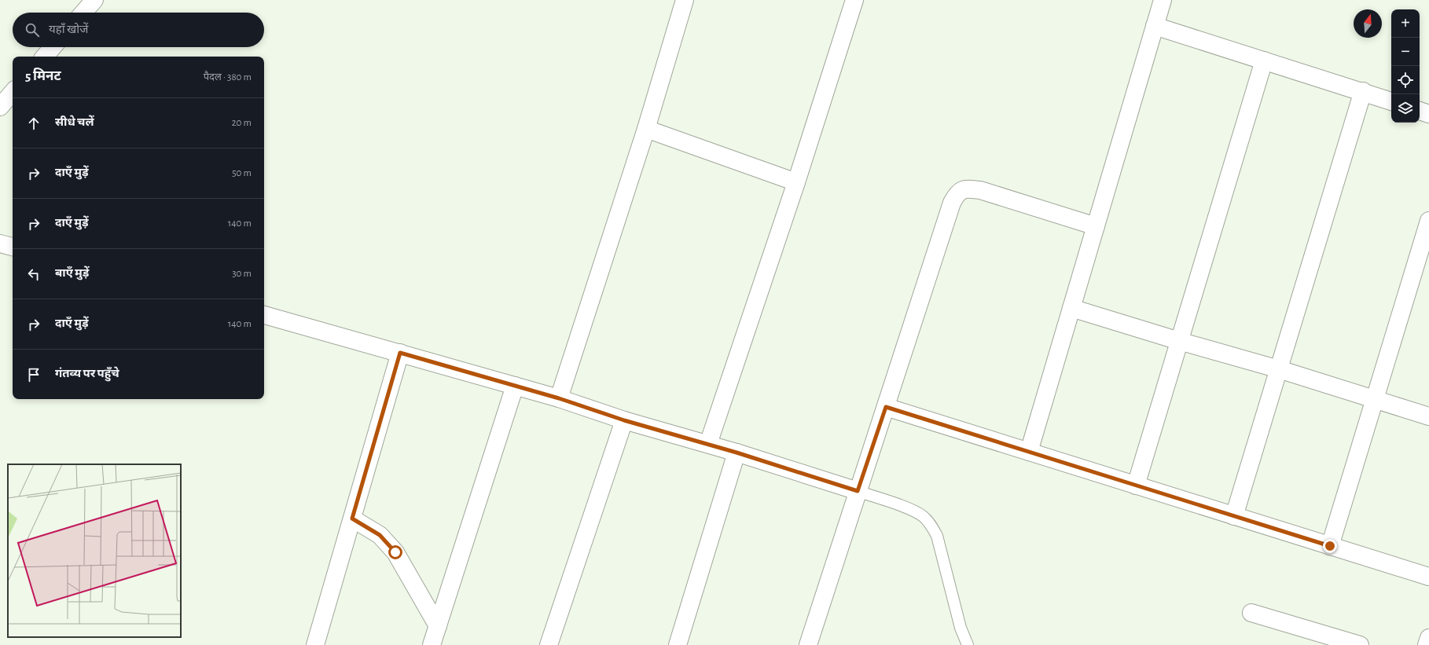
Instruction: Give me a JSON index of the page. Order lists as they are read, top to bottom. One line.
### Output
{"north":"top","page":{"map_buttons":["+","−"],"search":"यहाँ खोजें","heading":["5 मिनट","पैदल · 380 m"],"list":[["सीधे चलें","20 m"],["दाएँ मुड़ें","50 m"],["दाएँ मुड़ें","140 m"],["बाएँ मुड़ें","30 m"],["दाएँ मुड़ें","140 m"],"गंतव्य पर पहुँचे"]}}
